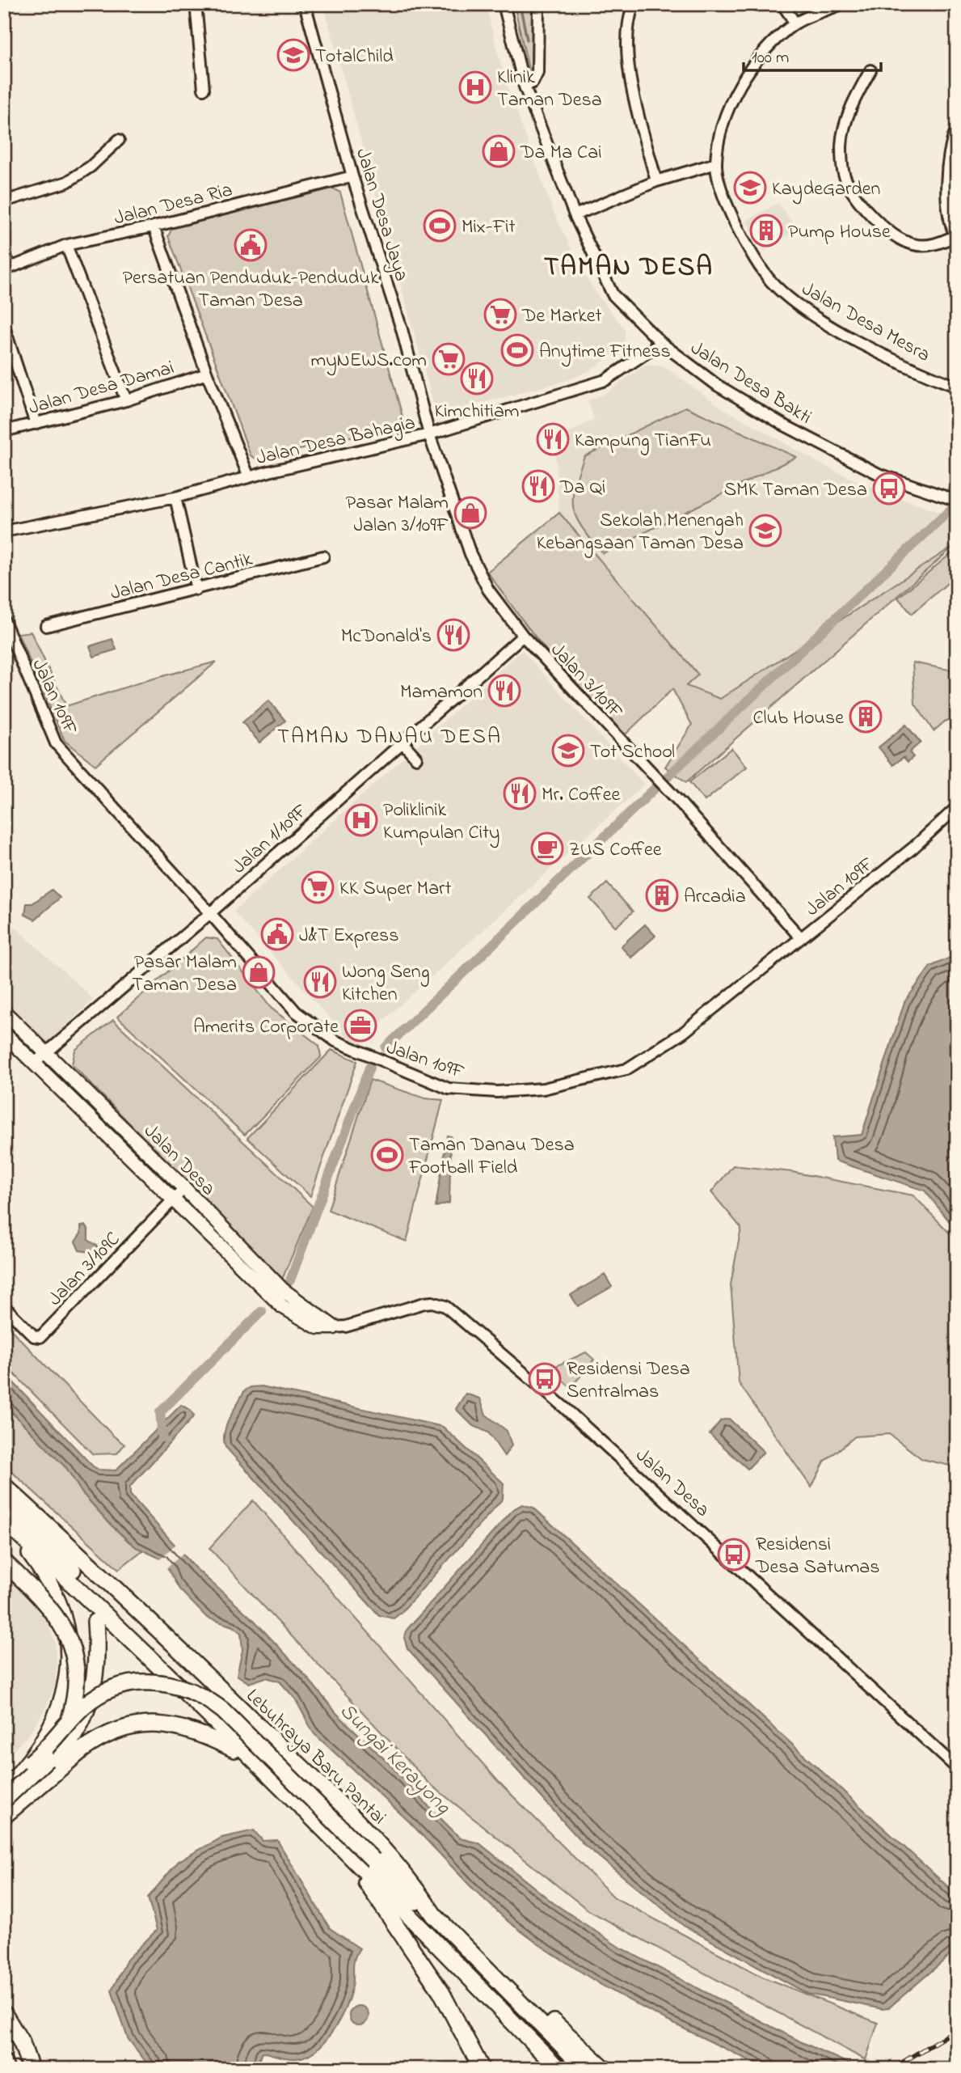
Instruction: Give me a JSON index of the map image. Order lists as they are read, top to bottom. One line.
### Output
{"streets":{"highway":["Lebuhraya Baru Pantai"],"main road":["Jalan Desa"],"street":["Jalan Desa Ria","Jalan Desa Jaya","Jalan Desa Mesra","Jalan Desa Bakti","Jalan Desa Damai","Jalan Desa Bahagia","Jalan Desa Cantik","Jalan 3/109F","Jalan 109F","Jalan 1/109F","Jalan 3/109C"]},"crossings":[["Jalan Desa Ria","Jalan Desa Jaya"],["Jalan Desa Jaya","Jalan Desa Bahagia"],["Jalan Desa Jaya","Jalan 3/109F"],["Jalan Desa Bakti","Jalan Desa Bahagia"],["Jalan Desa Bahagia","Jalan 3/109F"],["Jalan 3/109F","Jalan 109F"],["Jalan 3/109F","Jalan 1/109F"],["Jalan 109F","Jalan 1/109F"],["Jalan 1/109F","Jalan Desa"],["Jalan Desa","Jalan 3/109C"]],"districts":["TAMAN DESA","TAMAN DANAU DESA"],"water":["Sungai Kerayong"],"places":{"school or university":["TotalChild","KaydeGarden","Sekolah Menengah Kebangsaan Taman Desa","Tot School"],"hospital":["Klinik Taman Desa","Poliklinik Kumpulan City"],"shop":["Da Ma Cai","Pasar Malam Jalan 3/109F","Pasar Malam Taman Desa"],"sports":["Mix-Fit","Anytime Fitness","Taman Danau Desa Football Field"],"building":["Pump House","Club House","Arcadia"],"public building":["Persatuan Penduduk-Penduduk Taman Desa","J&T Express"],"supermarket":["De Market","myNEWS.com","KK Super Mart"],"restaurant":["Kimchitiam","Kampung TianFu","Da Qi","McDonald's","Mamamon","Mr. Coffee","Wong Seng Kitchen"],"bus stop":["SMK Taman Desa","Residensi Desa Sentralmas","Residensi Desa Satumas"],"cafe":["ZUS Coffee"],"office":["Amerits Corporate"]},"scale_bar":"100 m"}
